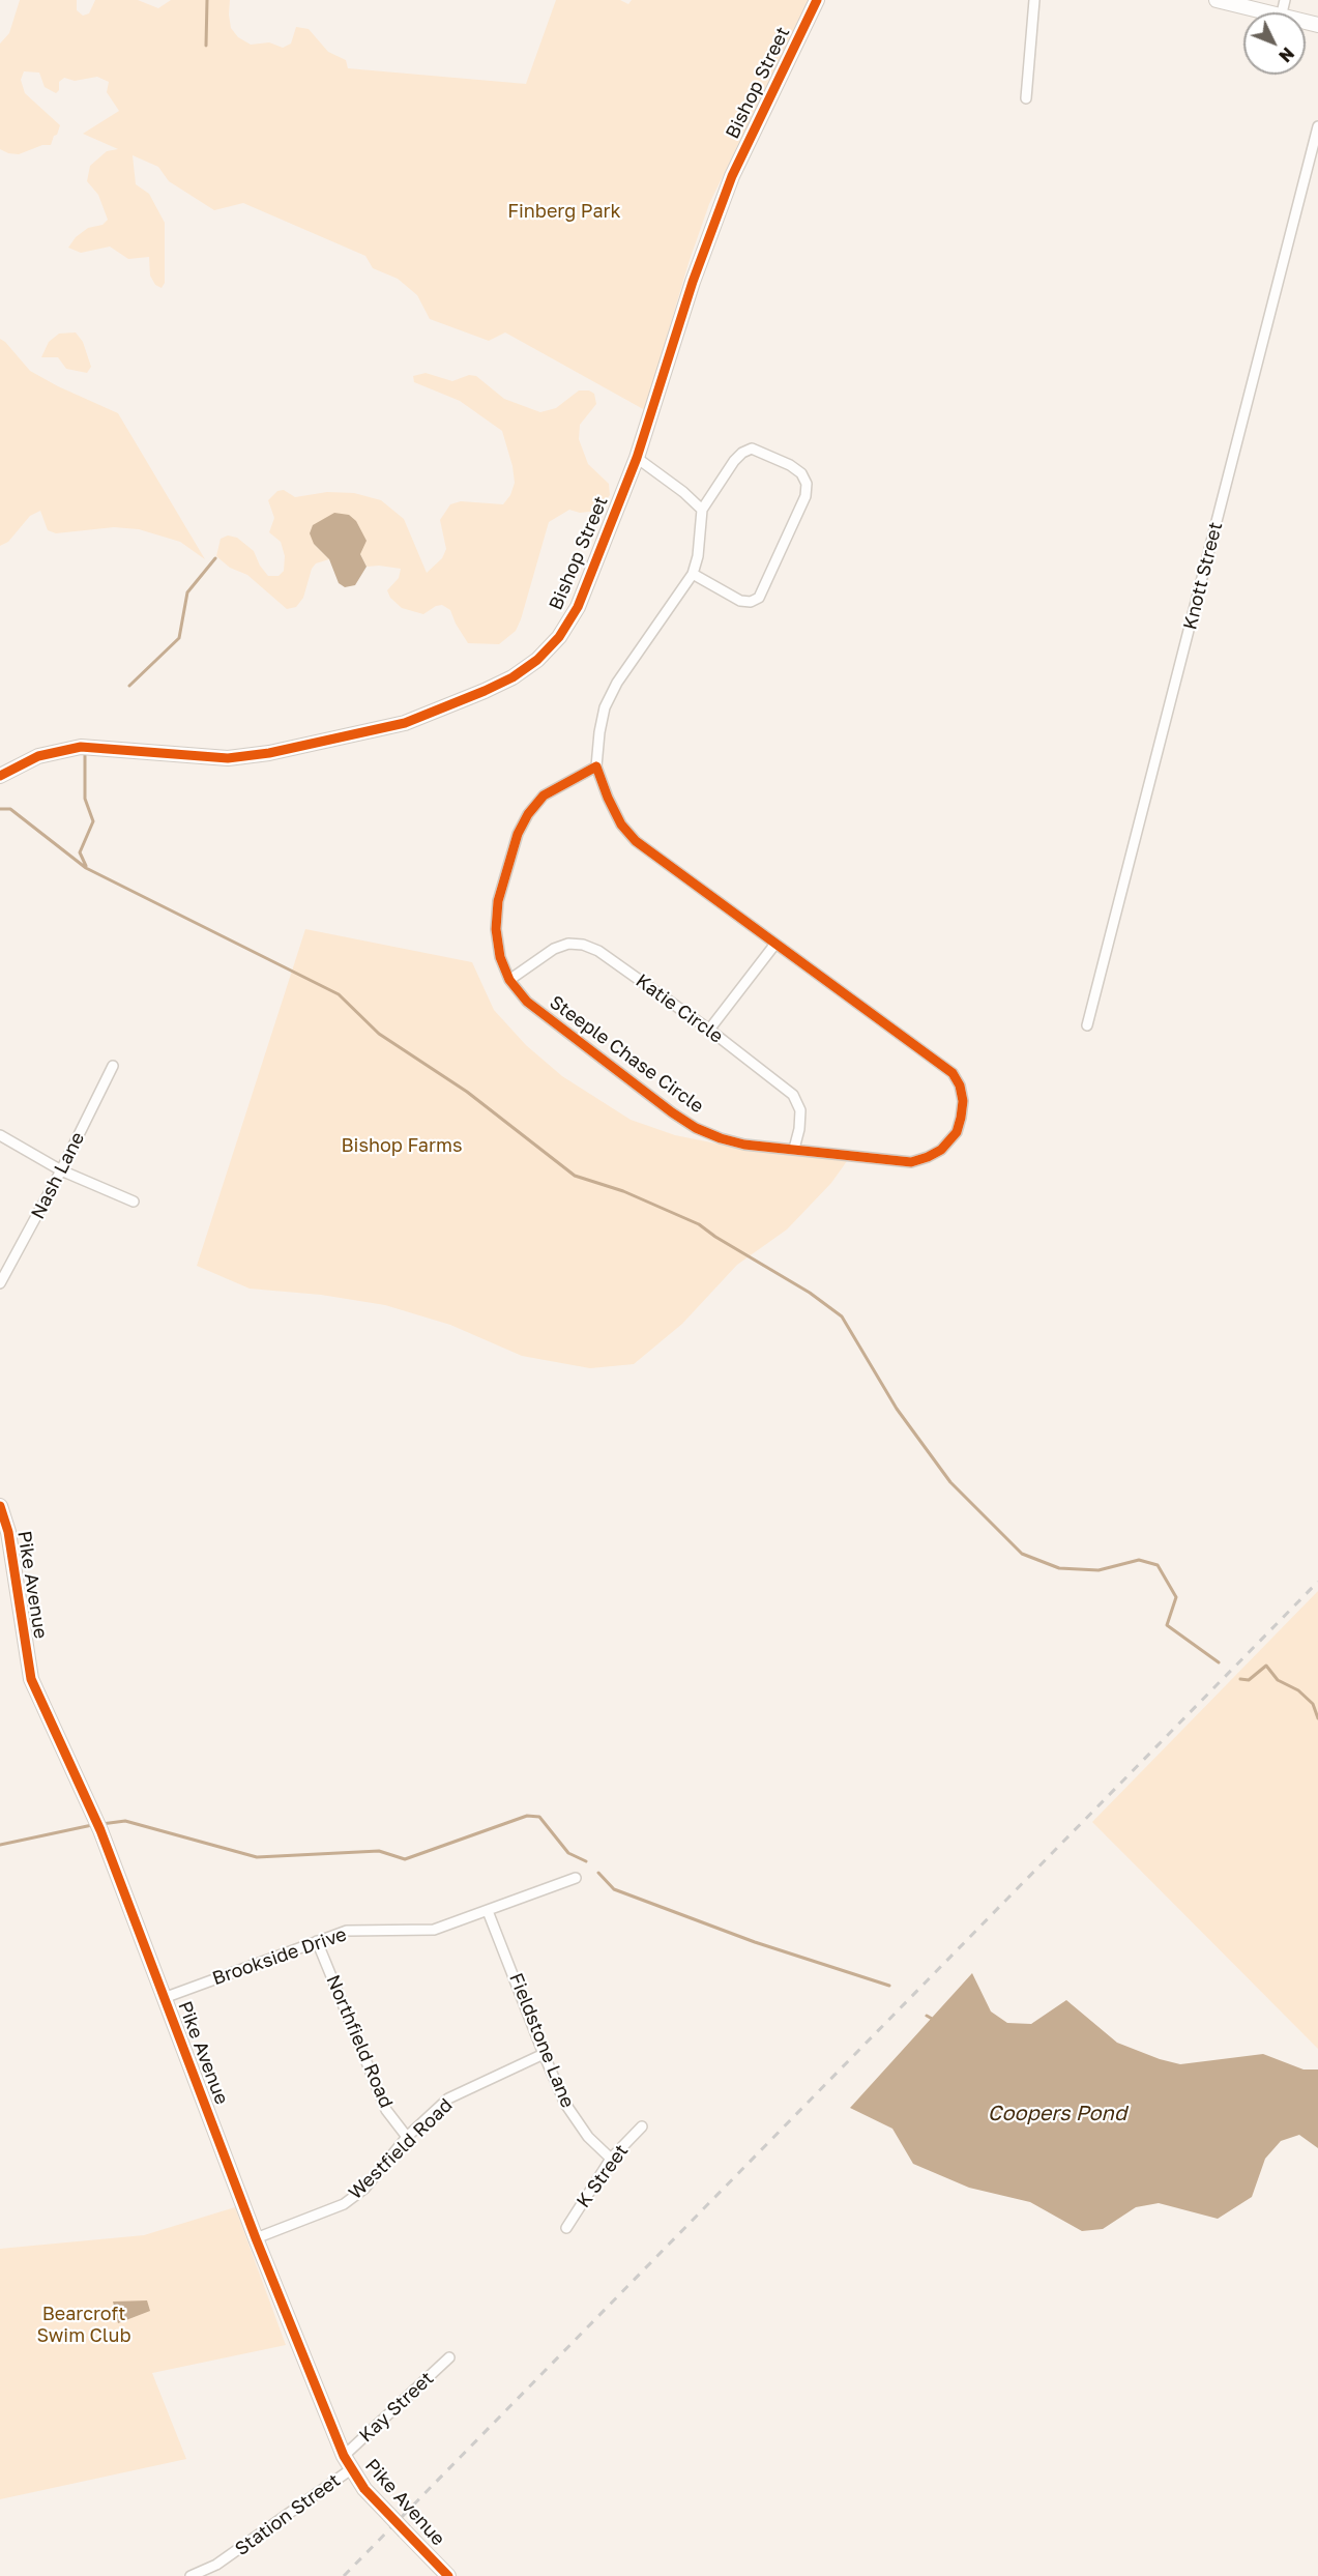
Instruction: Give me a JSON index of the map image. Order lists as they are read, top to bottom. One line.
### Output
{"streets":{"street":["Bishop Street","Knott Street","Katie Circle","Steeple Chase Circle","Nash Lane","Pike Avenue","Brookside Drive","Fieldstone Lane","Northfield Road","Westfield Road","K Street","Kay Street","Station Street"]},"crossings":[["Katie Circle","Steeple Chase Circle"],["Pike Avenue","Brookside Drive"],["Pike Avenue","Westfield Road"],["Pike Avenue","Kay Street"],["Pike Avenue","Station Street"],["Brookside Drive","Fieldstone Lane"],["Brookside Drive","Northfield Road"],["Fieldstone Lane","Westfield Road"],["Fieldstone Lane","K Street"],["Northfield Road","Westfield Road"]],"water":["Coopers Pond"],"parks":["Finberg Park","Bishop Farms","Bearcroft Swim Club"],"north":"bottom right"}
